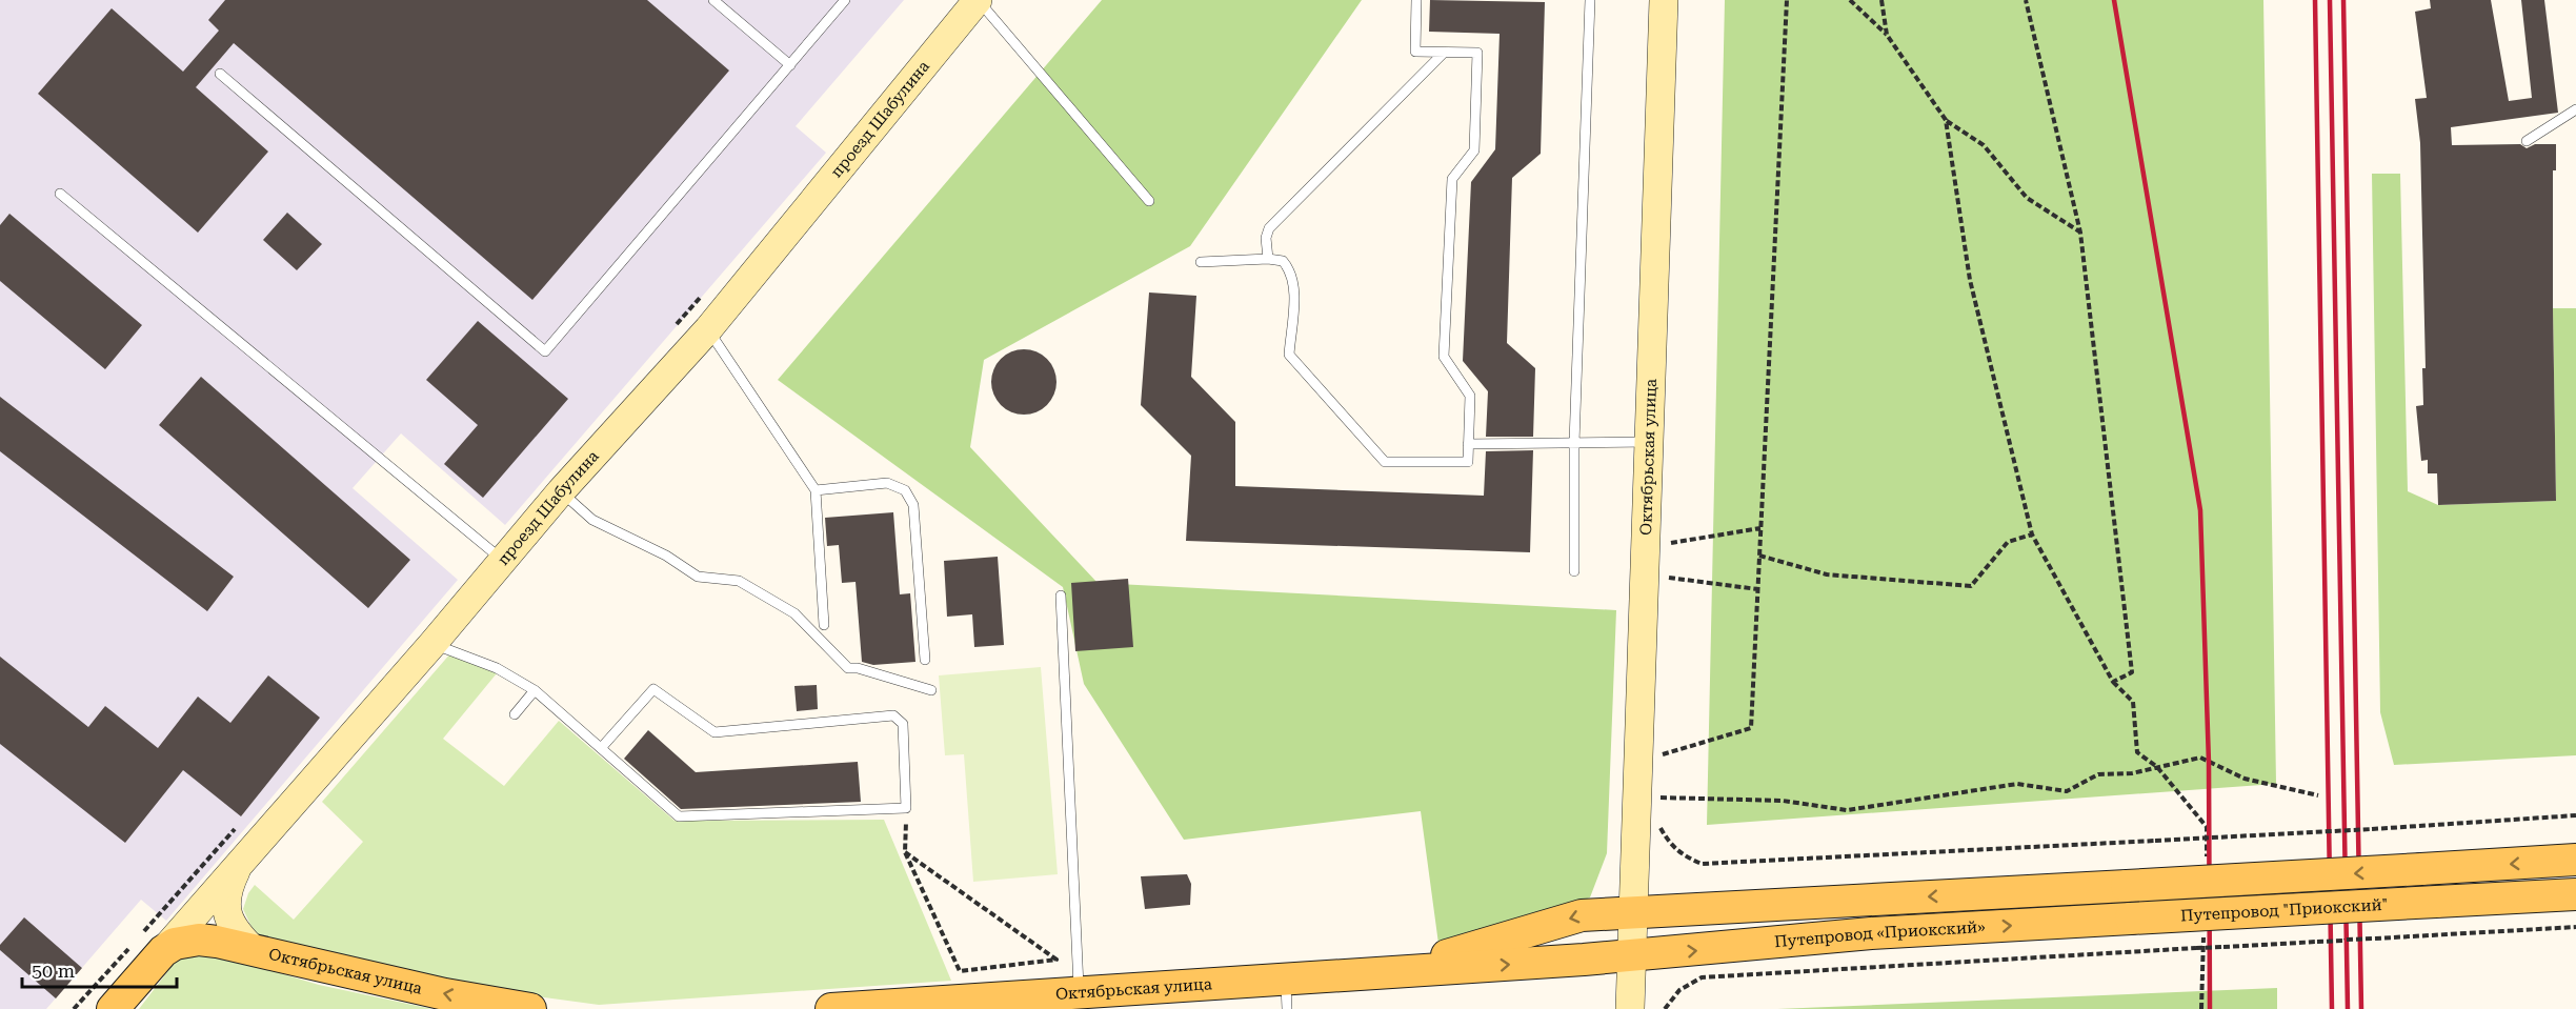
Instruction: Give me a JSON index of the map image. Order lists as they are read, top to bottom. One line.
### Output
{"streets":{"main road":["проезд Шабулина","Октябрьская улица","Путепровод \"Приокский\"","Путепровод «Приокский»"]},"crossings":[["проезд Шабулина","Октябрьская улица"],["Октябрьская улица","Путепровод \"Приокский\""],["Октябрьская улица","Путепровод «Приокский»"],["Путепровод \"Приокский\"","Путепровод «Приокский»"]],"one_way":["Путепровод «Приокский»"],"scale_bar":"50 m"}
